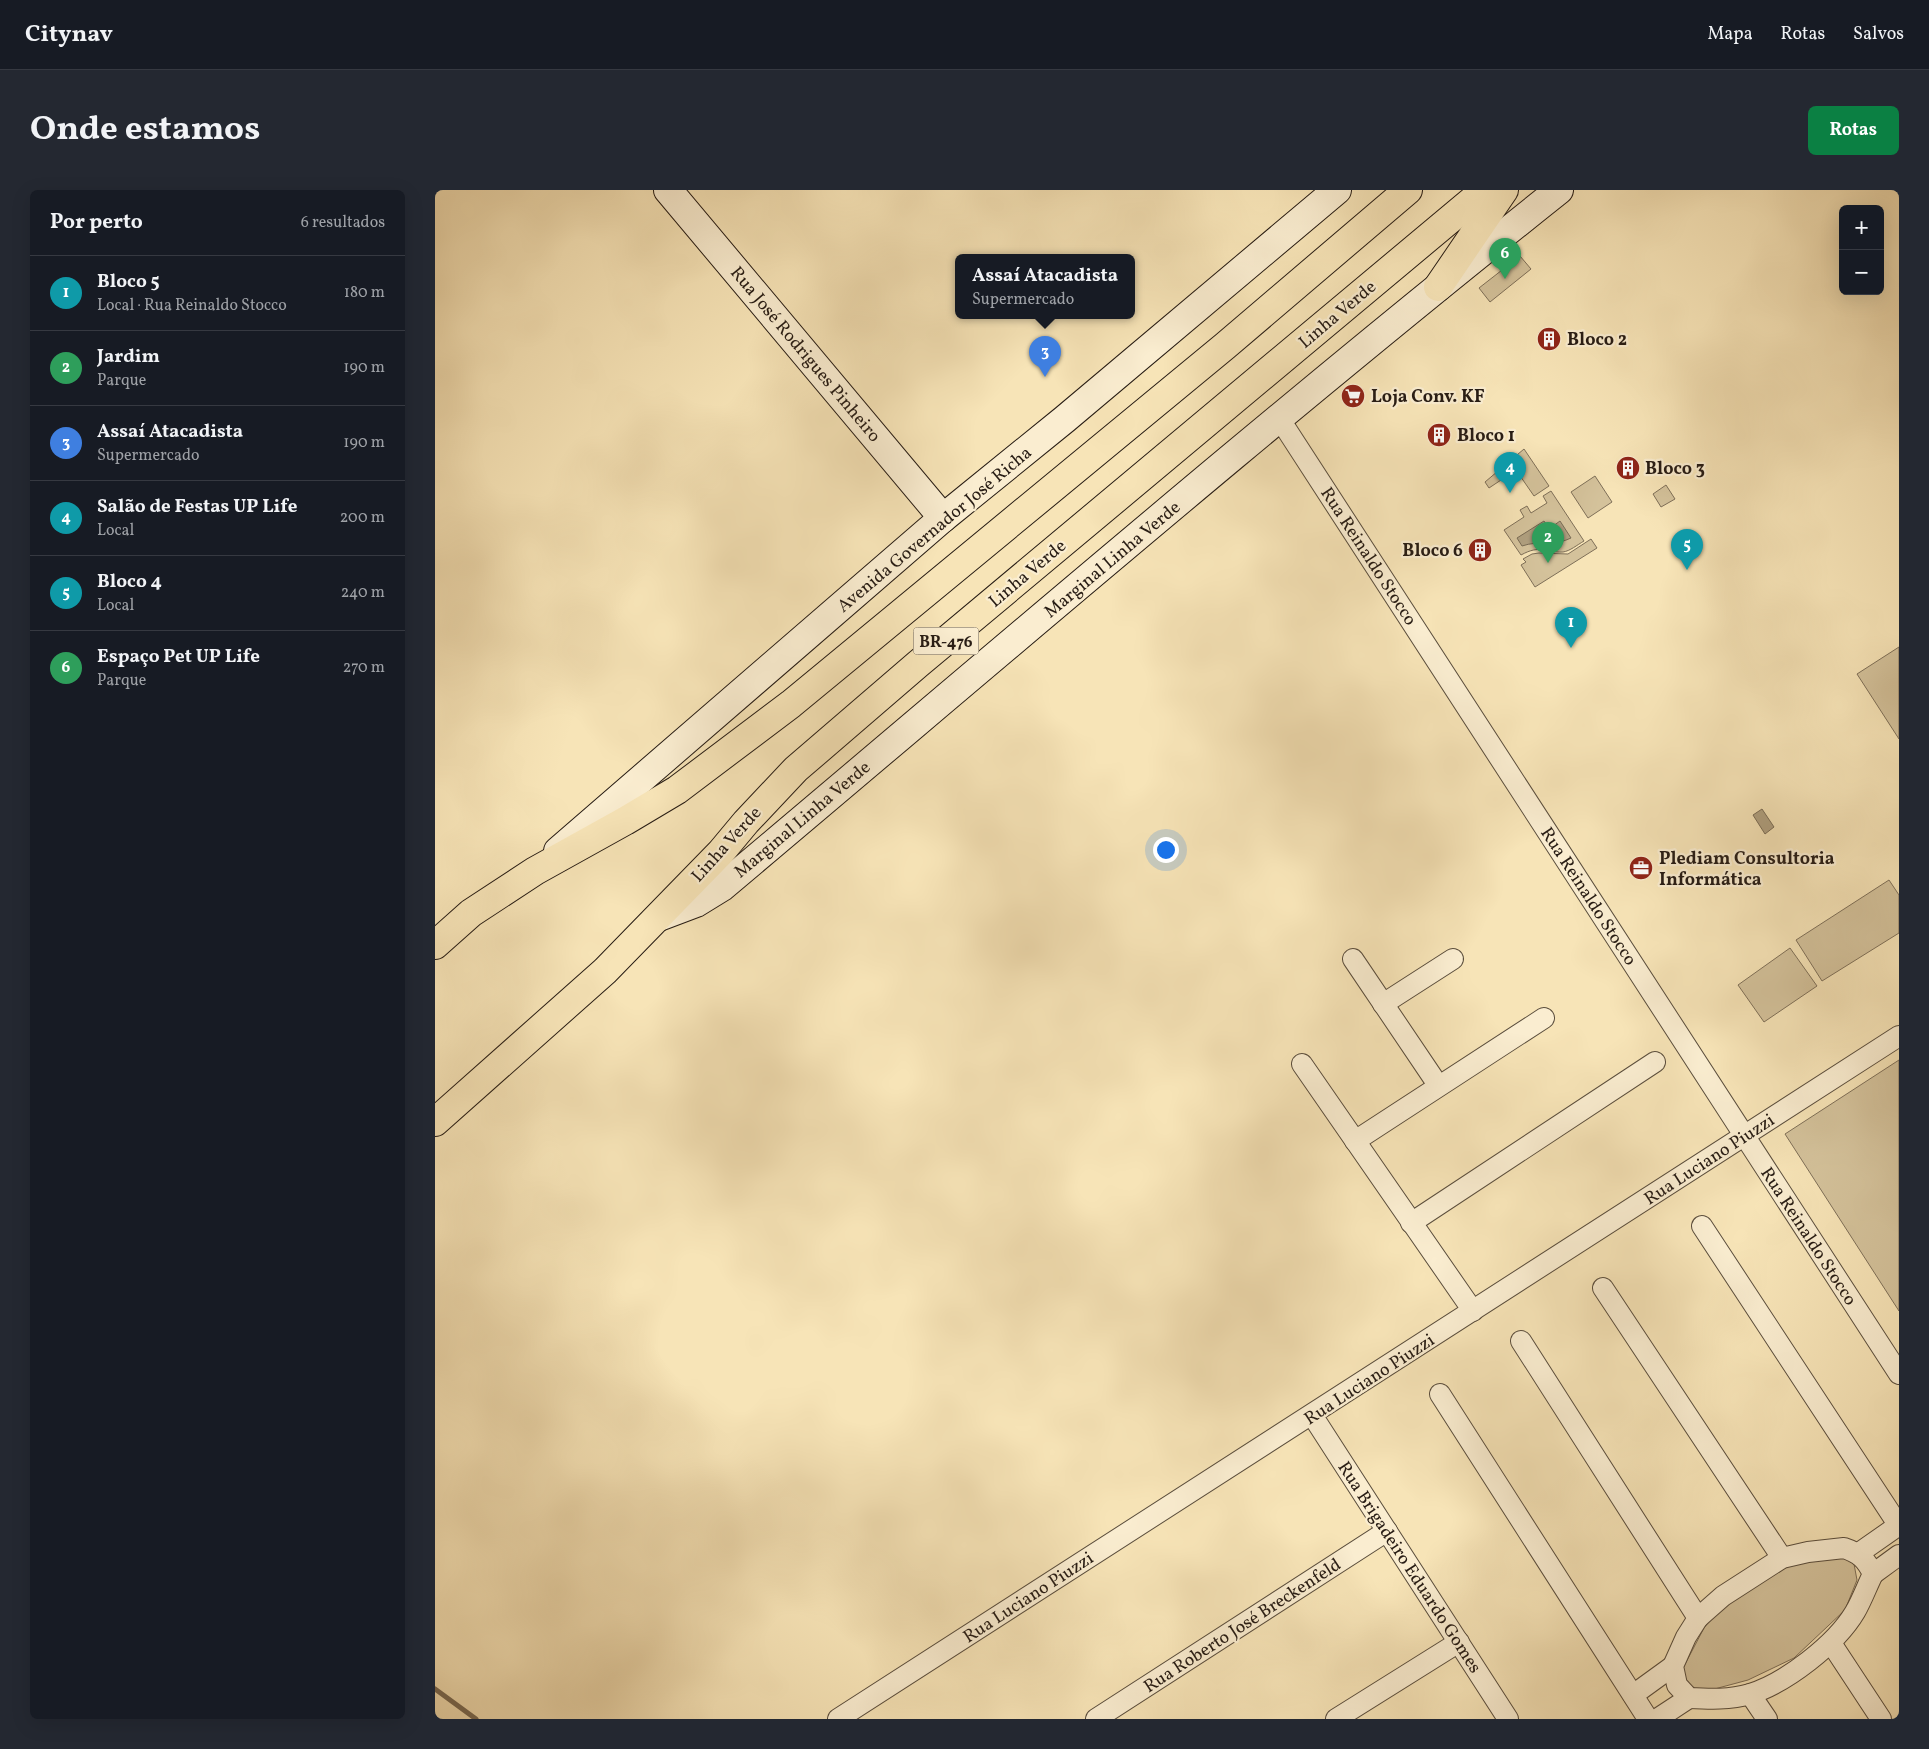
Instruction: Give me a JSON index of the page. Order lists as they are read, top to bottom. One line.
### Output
{"streets":{"highway":["Linha Verde","BR-476"],"main road":["Rua José Rodrigues Pinheiro","Avenida Governador José Richa","Marginal Linha Verde"],"street":["Rua Reinaldo Stocco","Rua Luciano Piuzzi","Rua Brigadeiro Eduardo Gomes","Rua Roberto José Breckenfeld"]},"crossings":[["Linha Verde","Marginal Linha Verde"],["Rua José Rodrigues Pinheiro","Avenida Governador José Richa"],["Avenida Governador José Richa","BR-476"],["Rua Reinaldo Stocco","Marginal Linha Verde"],["Rua Reinaldo Stocco","Rua Luciano Piuzzi"],["Rua Luciano Piuzzi","Rua Brigadeiro Eduardo Gomes"],["Rua Brigadeiro Eduardo Gomes","Rua Roberto José Breckenfeld"]],"places":{"building":["Bloco 2","Bloco 1","Bloco 3","Bloco 6"],"supermarket":["Loja Conv. KF"],"office":["Plediam Consultoria Informática"]},"page":{"header":"Citynav","nav":["Mapa","Rotas","Salvos"],"title":"Onde estamos","buttons":"Rotas","heading":["Por perto","6 resultados"],"map_buttons":["+","−"],"pins":["6","3","4","2","5","1"],"popup":["Assaí Atacadista","Supermercado"],"list":[{"mark":"1","name":"Bloco 5","note":"Local · Rua Reinaldo Stocco","value":"180 m"},{"mark":"2","name":"Jardim","note":"Parque","value":"190 m"},{"mark":"3","name":"Assaí Atacadista","note":"Supermercado","value":"190 m"},{"mark":"4","name":"Salão de Festas UP Life","note":"Local","value":"200 m"},{"mark":"5","name":"Bloco 4","note":"Local","value":"240 m"},{"mark":"6","name":"Espaço Pet UP Life","note":"Parque","value":"270 m"}]}}
